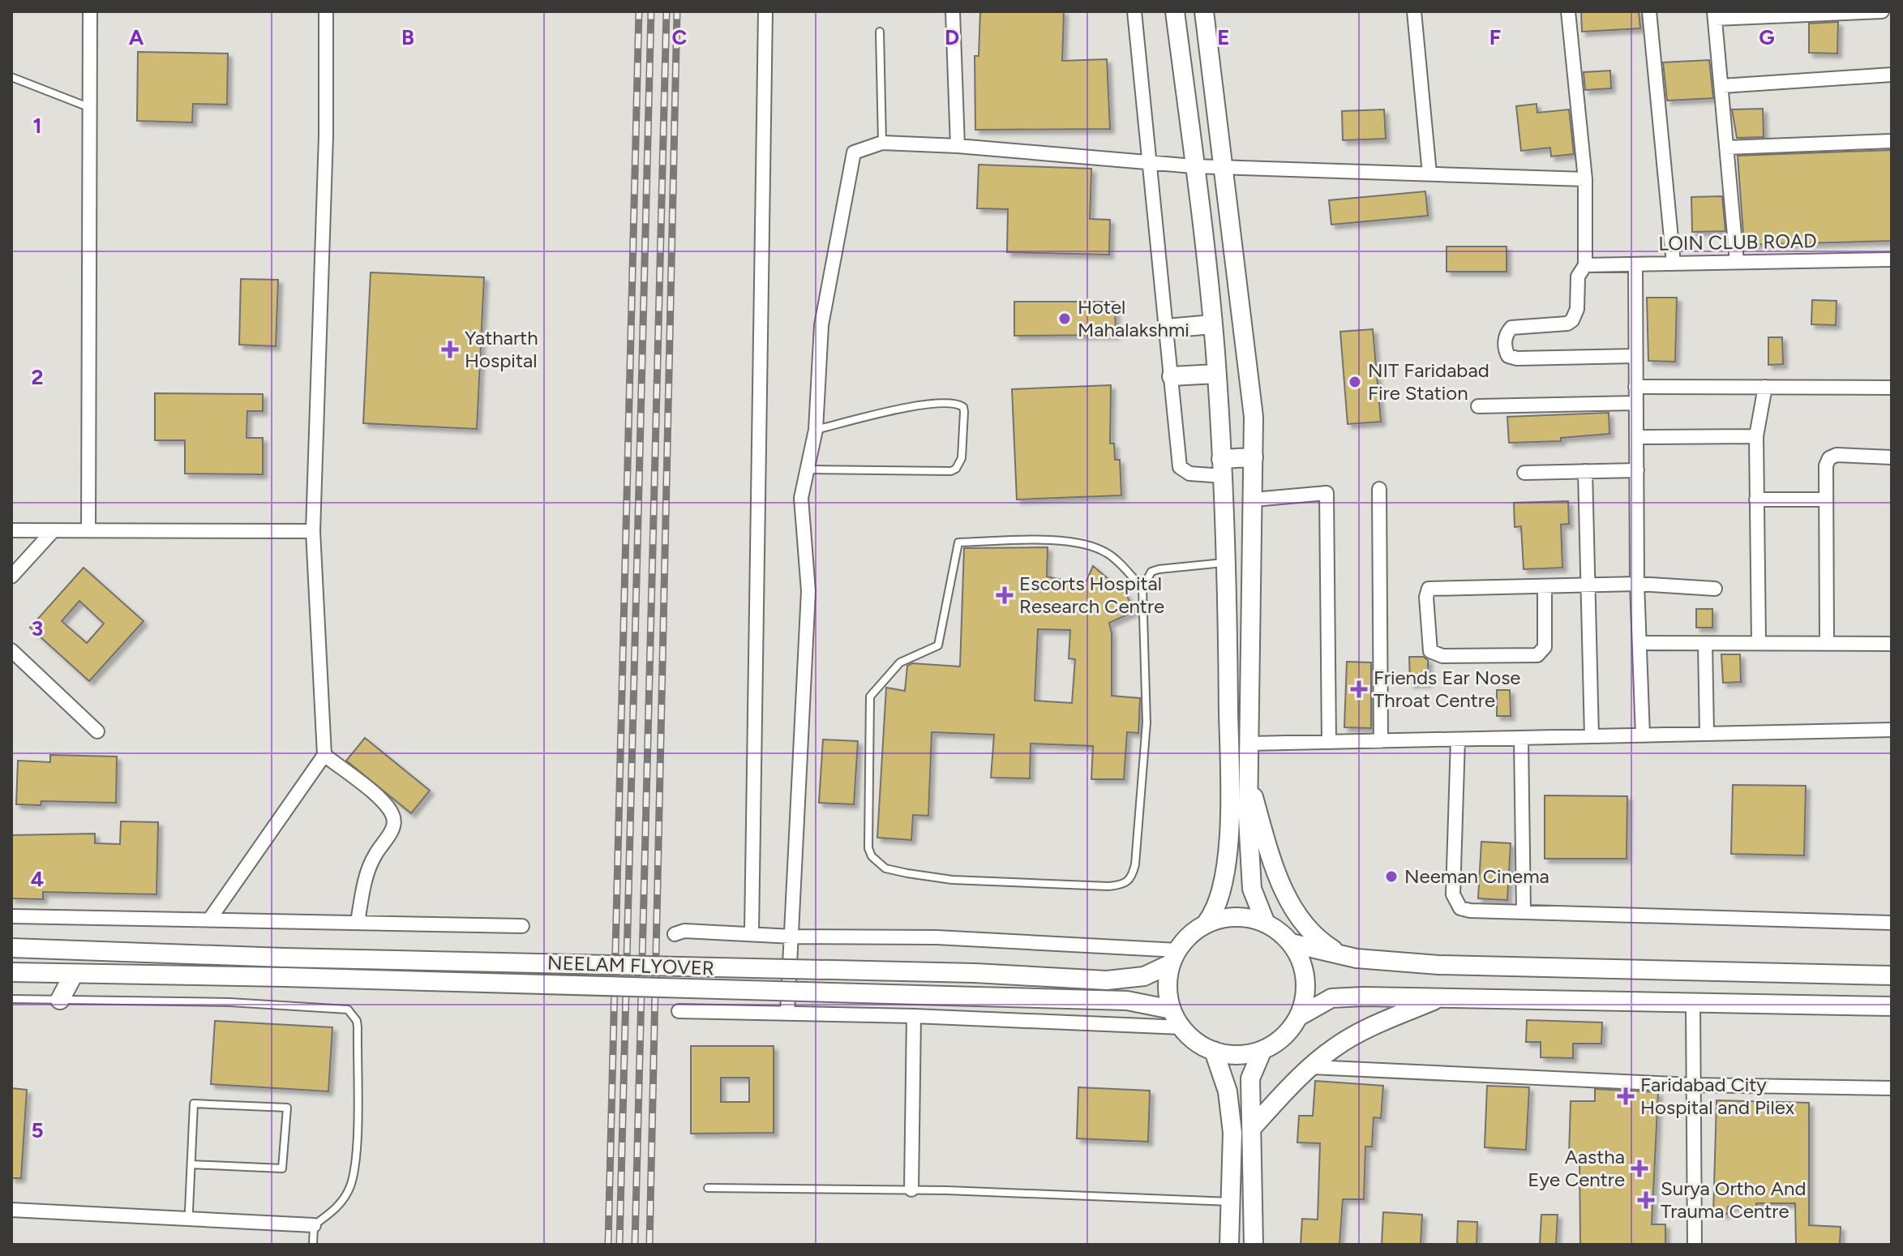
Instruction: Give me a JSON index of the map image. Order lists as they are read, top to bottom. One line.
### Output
{"streets":{"street":["LOIN CLUB ROAD","NEELAM FLYOVER"]},"places":{"other":["Hotel Mahalakshmi","NIT Faridabad Fire Station","Neeman Cinema"],"health":["Yatharth Hospital","Escorts Hospital Research Centre","Friends Ear Nose Throat Centre","Faridabad City Hospital and Pilex","Aastha Eye Centre","Surya Ortho And Trauma Centre"]},"grid":{"columns":["A","B","C","D","E","F","G"],"rows":["1","2","3","4","5"]}}
